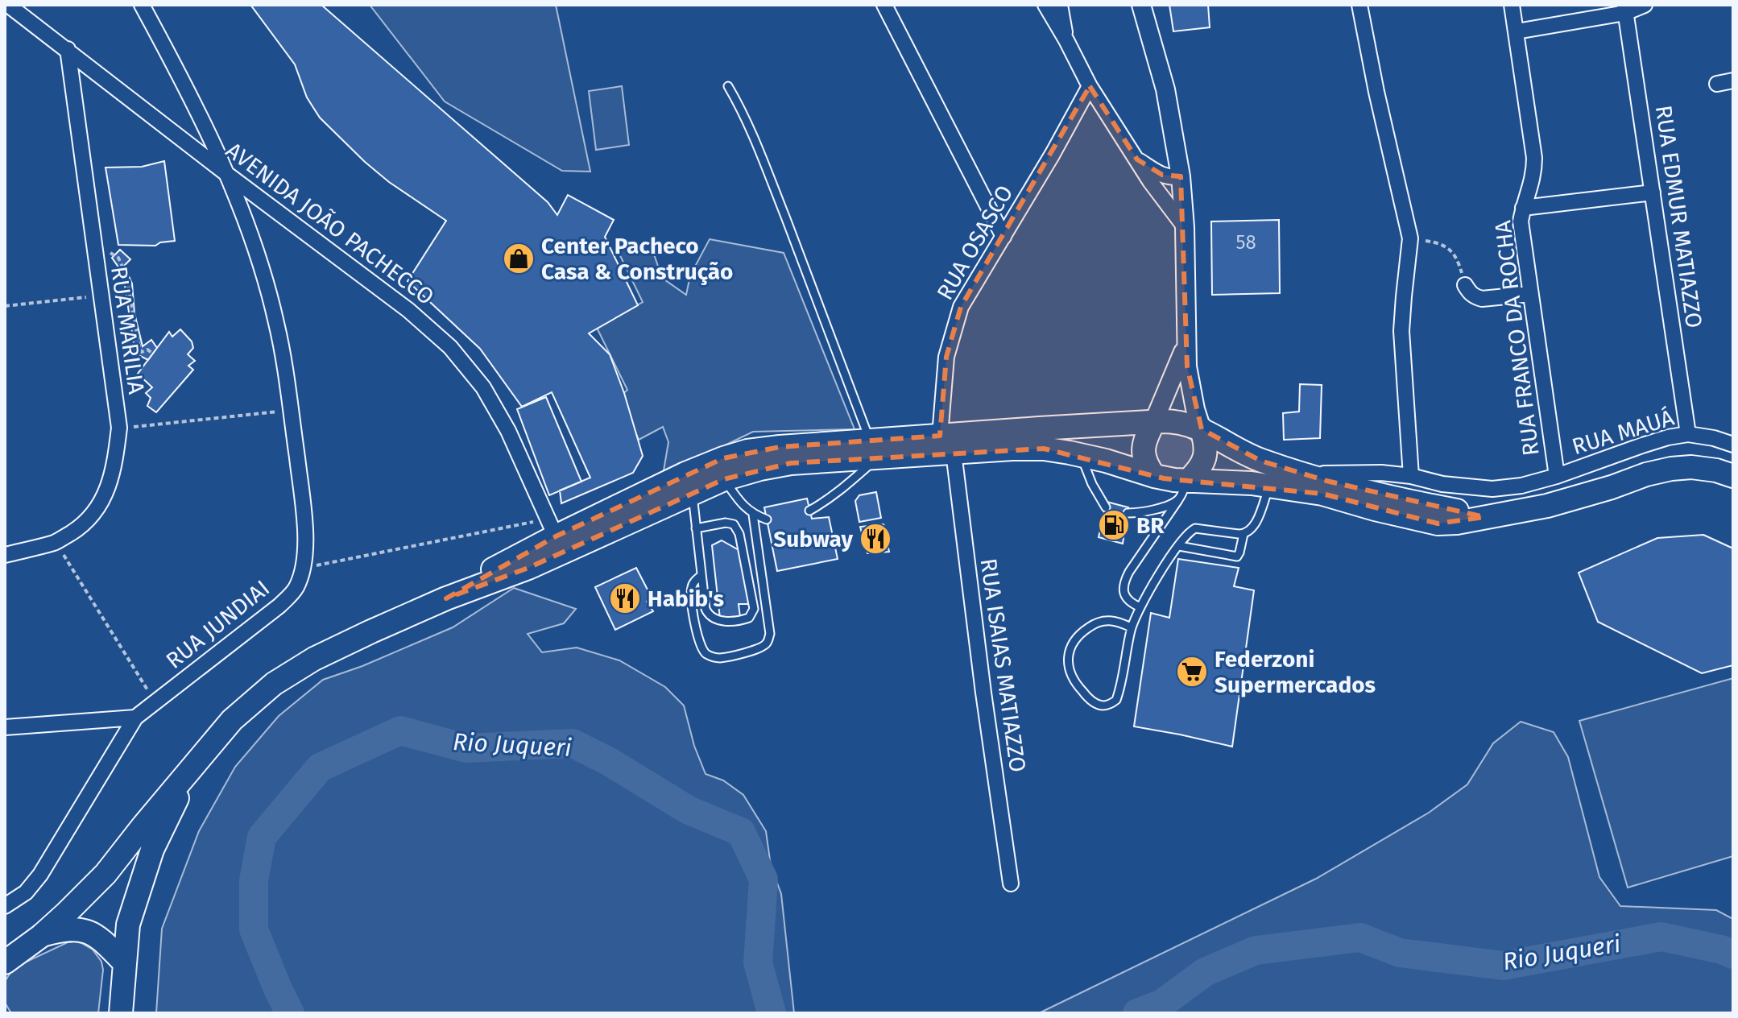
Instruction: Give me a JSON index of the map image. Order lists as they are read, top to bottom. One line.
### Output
{"streets":{"street":["RUA EDMUR MATIAZZO","AVENIDA JOÃO PACHECCO","RUA OSASCO","RUA MARILIA","RUA FRANCO DA ROCHA","RUA MAUÁ","RUA JUNDIAI","RUA ISAIAS MATIAZZO"]},"crossings":[["RUA EDMUR MATIAZZO","RUA MAUÁ"],["AVENIDA JOÃO PACHECCO","RUA MARILIA"],["AVENIDA JOÃO PACHECCO","RUA JUNDIAI"],["RUA OSASCO","RUA ISAIAS MATIAZZO"],["RUA FRANCO DA ROCHA","RUA MAUÁ"]],"water":["Rio Juqueri"],"places":{"shop":["Center Pacheco Casa & Construção"],"fuel station":["BR"],"restaurant":["Subway","Habib's"],"supermarket":["Federzoni Supermercados"]},"house_numbers":["58"]}
